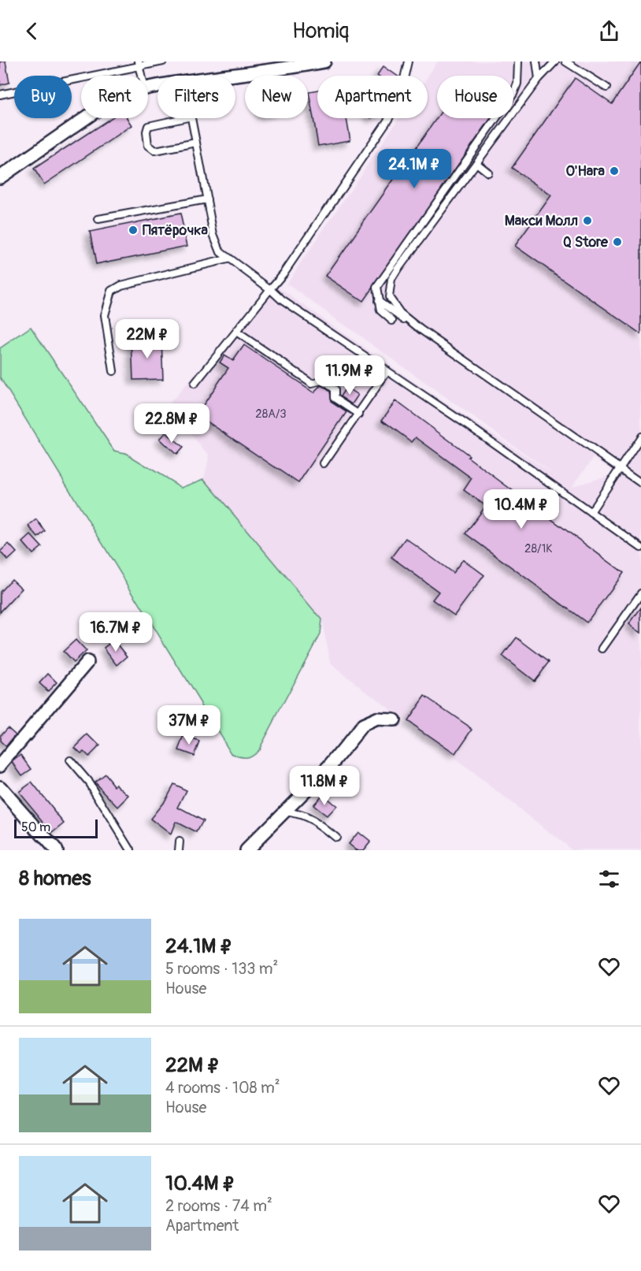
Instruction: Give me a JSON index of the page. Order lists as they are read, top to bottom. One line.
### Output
{"places":["O'Hara","Макси Молл","Пятёрочка","Q Store"],"house_numbers":["28А/3","28/1К"],"scale_bar":"50 m","page":{"header":"Homiq","chip":["Buy","Rent","Filters","New","Apartment","House"],"price":["24.1M ₽","22M ₽","11.9M ₽","22.8M ₽","10.4M ₽","16.7M ₽","37M ₽","11.8M ₽"],"scale":"50 m","heading":"8 homes","list":[{"name":"24.1M ₽","note":"5 rooms · 133 m² · House"},{"name":"22M ₽","note":"4 rooms · 108 m² · House"},{"name":"10.4M ₽","note":"2 rooms · 74 m² · Apartment"}]}}
